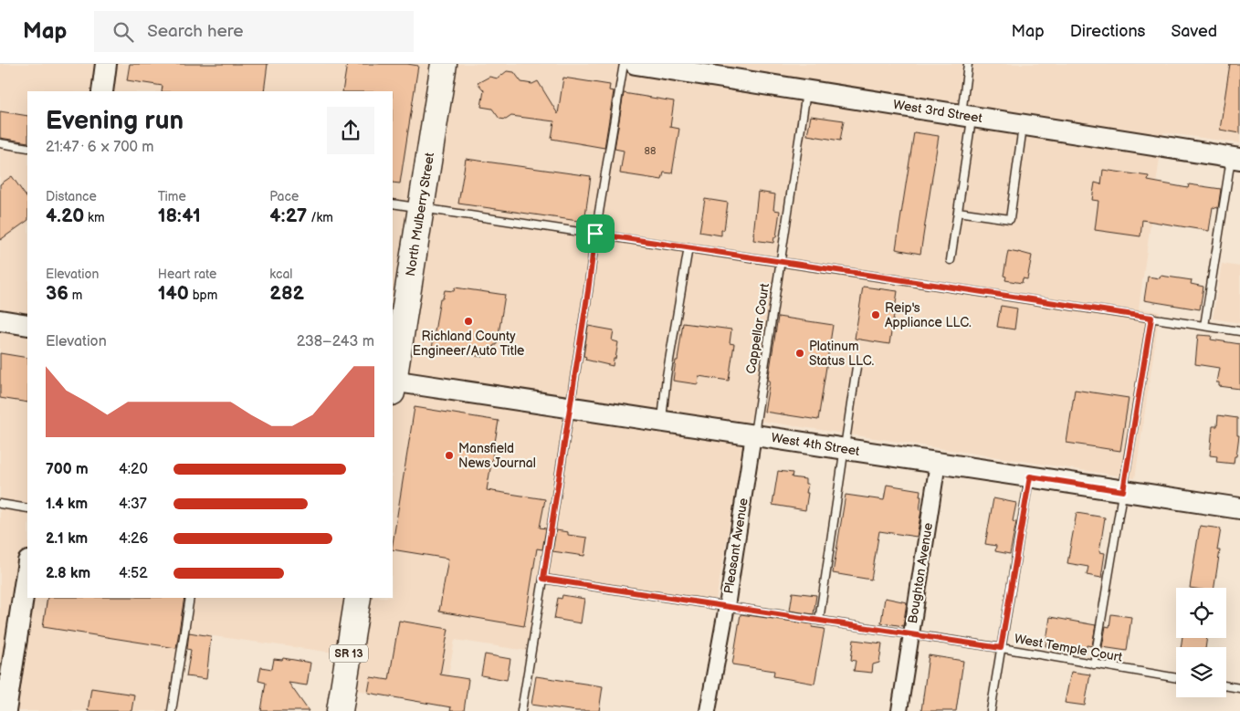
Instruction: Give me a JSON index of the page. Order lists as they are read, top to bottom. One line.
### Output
{"streets":{"highway":["North Mulberry Street","SR 13"],"main road":["West 3rd Street","West 4th Street"],"street":["Pleasant Avenue","Boughton Avenue"],"lane":["Cappellar Court","West Temple Court"]},"crossings":[["West 3rd Street","Cappellar Court"],["Cappellar Court","West 4th Street"],["Cappellar Court","Pleasant Avenue"],["West 4th Street","Pleasant Avenue"],["West 4th Street","Boughton Avenue"],["Pleasant Avenue","West Temple Court"],["Boughton Avenue","West Temple Court"]],"places":["Reip's Appliance LLC.","Richland County Engineer/Auto Title","Platinum Status LLC.","Mansfield News Journal"],"house_numbers":["88"],"page":{"header":"Map","search":"Search here","nav":["Map","Directions","Saved"],"heading":["Evening run","21:47 · 6 × 700 m"],"stats":[["Distance","4.20 km"],["Time","18:41"],["Pace","4:27 /km"],["Elevation","36 m"],["Heart rate","140 bpm"],["kcal","282"]],"chart":["Elevation","238–243 m"],"list":[{"name":"700 m","note":"4:20"},{"name":"1.4 km","note":"4:37"},{"name":"2.1 km","note":"4:26"},{"name":"2.8 km","note":"4:52"}]}}
